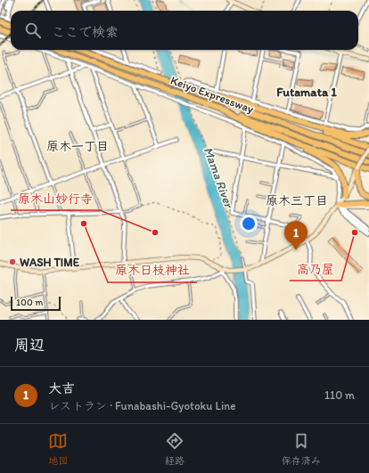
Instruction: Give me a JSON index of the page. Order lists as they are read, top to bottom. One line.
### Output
{"streets":{"highway":["Keiyo Expressway"]},"districts":["Futamata 1","原木一丁目","原木三丁目"],"water":["Mama River"],"places":["原木日枝神社","原木山妙行寺","高乃屋","WASH TIME"],"scale_bar":"100 m","page":{"search":"ここで検索","pins":"1","scale":"100 m","heading":"周辺","list":[{"mark":"1","name":"大吉","note":"レストラン · Funabashi-Gyotoku Line","value":"110 m"}],"nav":["地図","経路","保存済み"]}}
